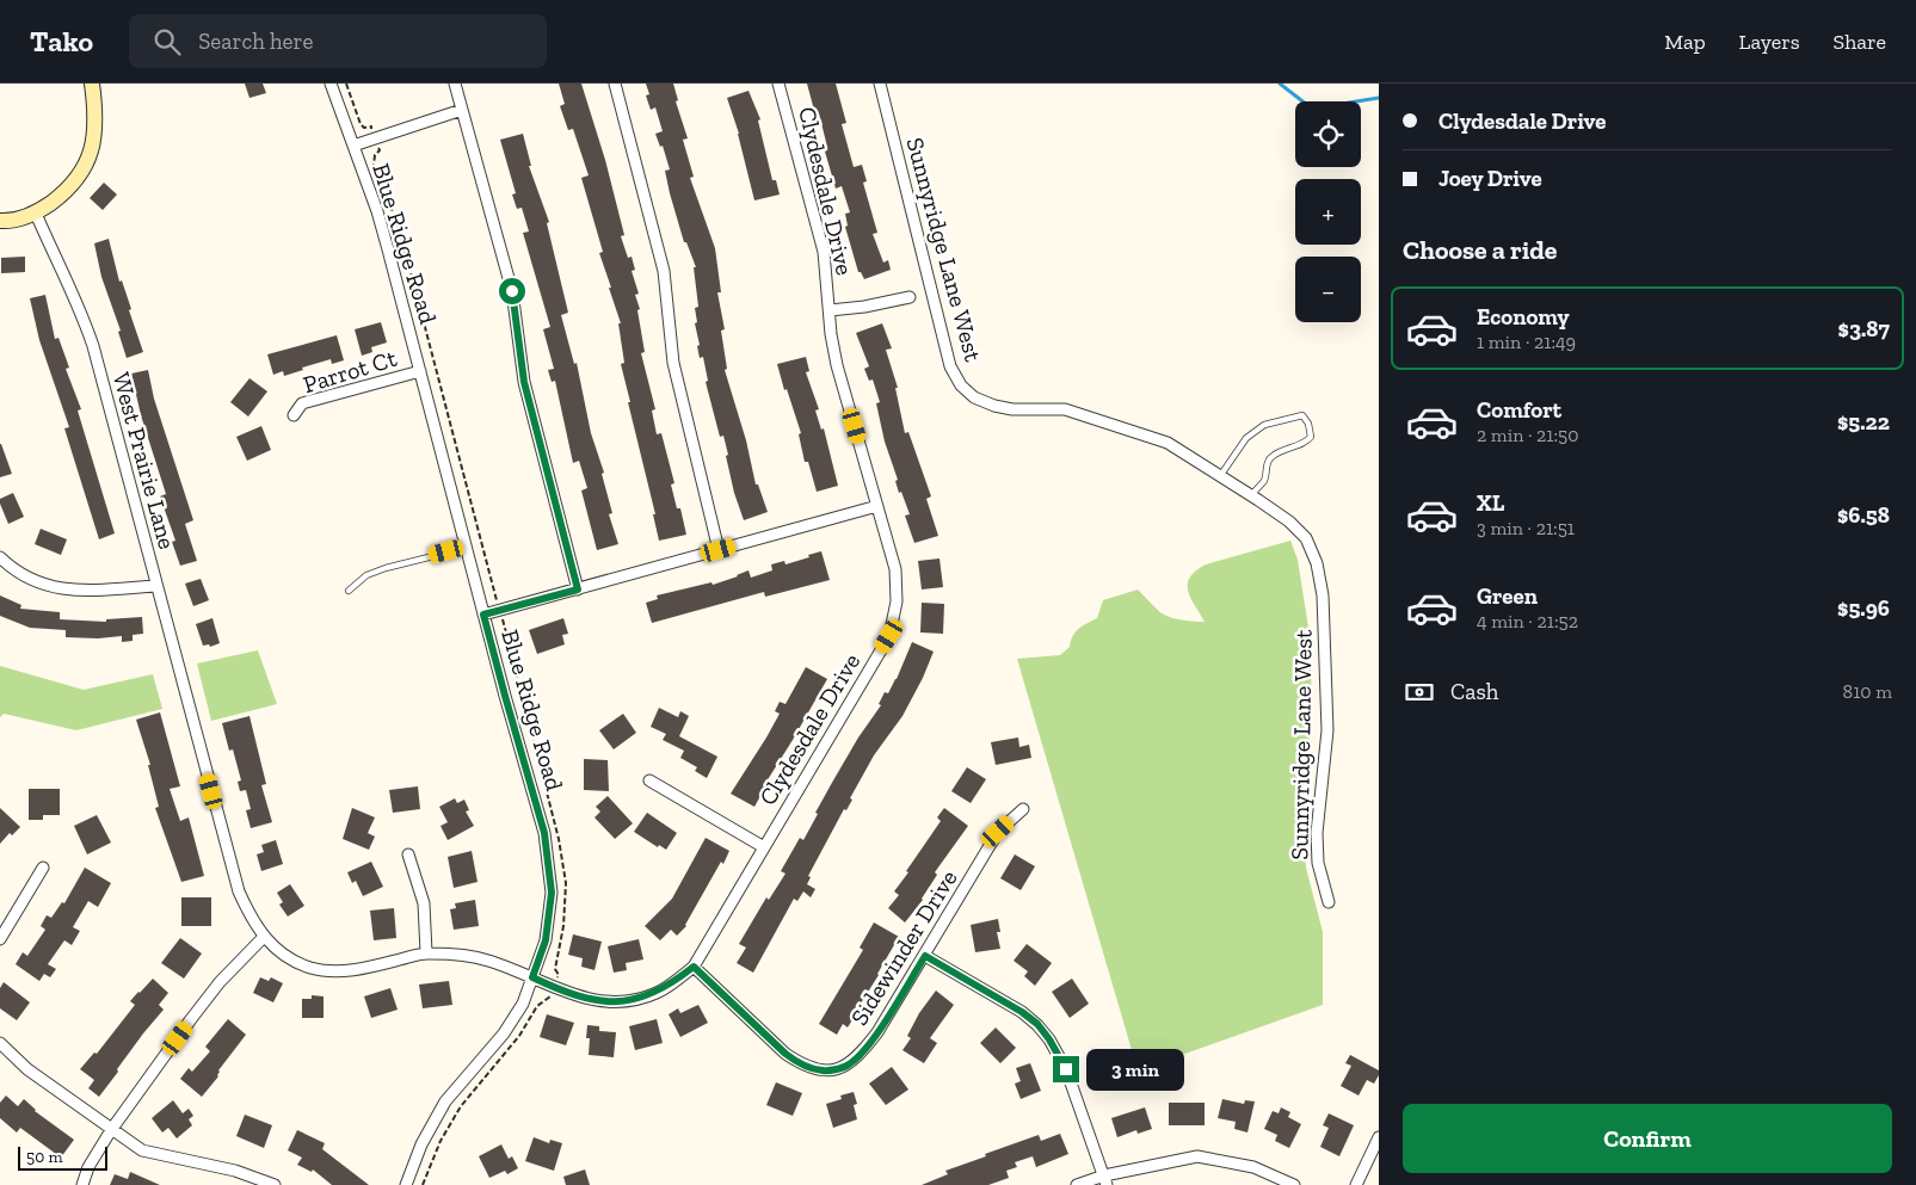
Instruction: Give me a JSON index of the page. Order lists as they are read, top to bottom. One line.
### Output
{"streets":{"street":["Clydesdale Drive","Blue Ridge Road","Sunnyridge Lane West","Parrot Ct","West Prairie Lane","Sidewinder Drive"]},"crossings":[["Clydesdale Drive","Blue Ridge Road"],["Clydesdale Drive","West Prairie Lane"],["Clydesdale Drive","Sidewinder Drive"],["Blue Ridge Road","Parrot Ct"]],"scale_bar":"50 m","page":{"header":"Tako","search":"Search here","nav":["Map","Layers","Share"],"banner":["Clydesdale Drive","Joey Drive"],"map_buttons":["+","−"],"heading":"Choose a ride","list":[{"name":"Economy","note":"1 min · 21:49","value":"$3.87"},{"name":"Comfort","note":"2 min · 21:50","value":"$5.22"},{"name":"XL","note":"3 min · 21:51","value":"$6.58"},{"name":"Green","note":"4 min · 21:52","value":"$5.96"}],"pay":["Cash","810 m"],"bubble":"3 min","buttons":"Confirm","scale":"50 m"}}
